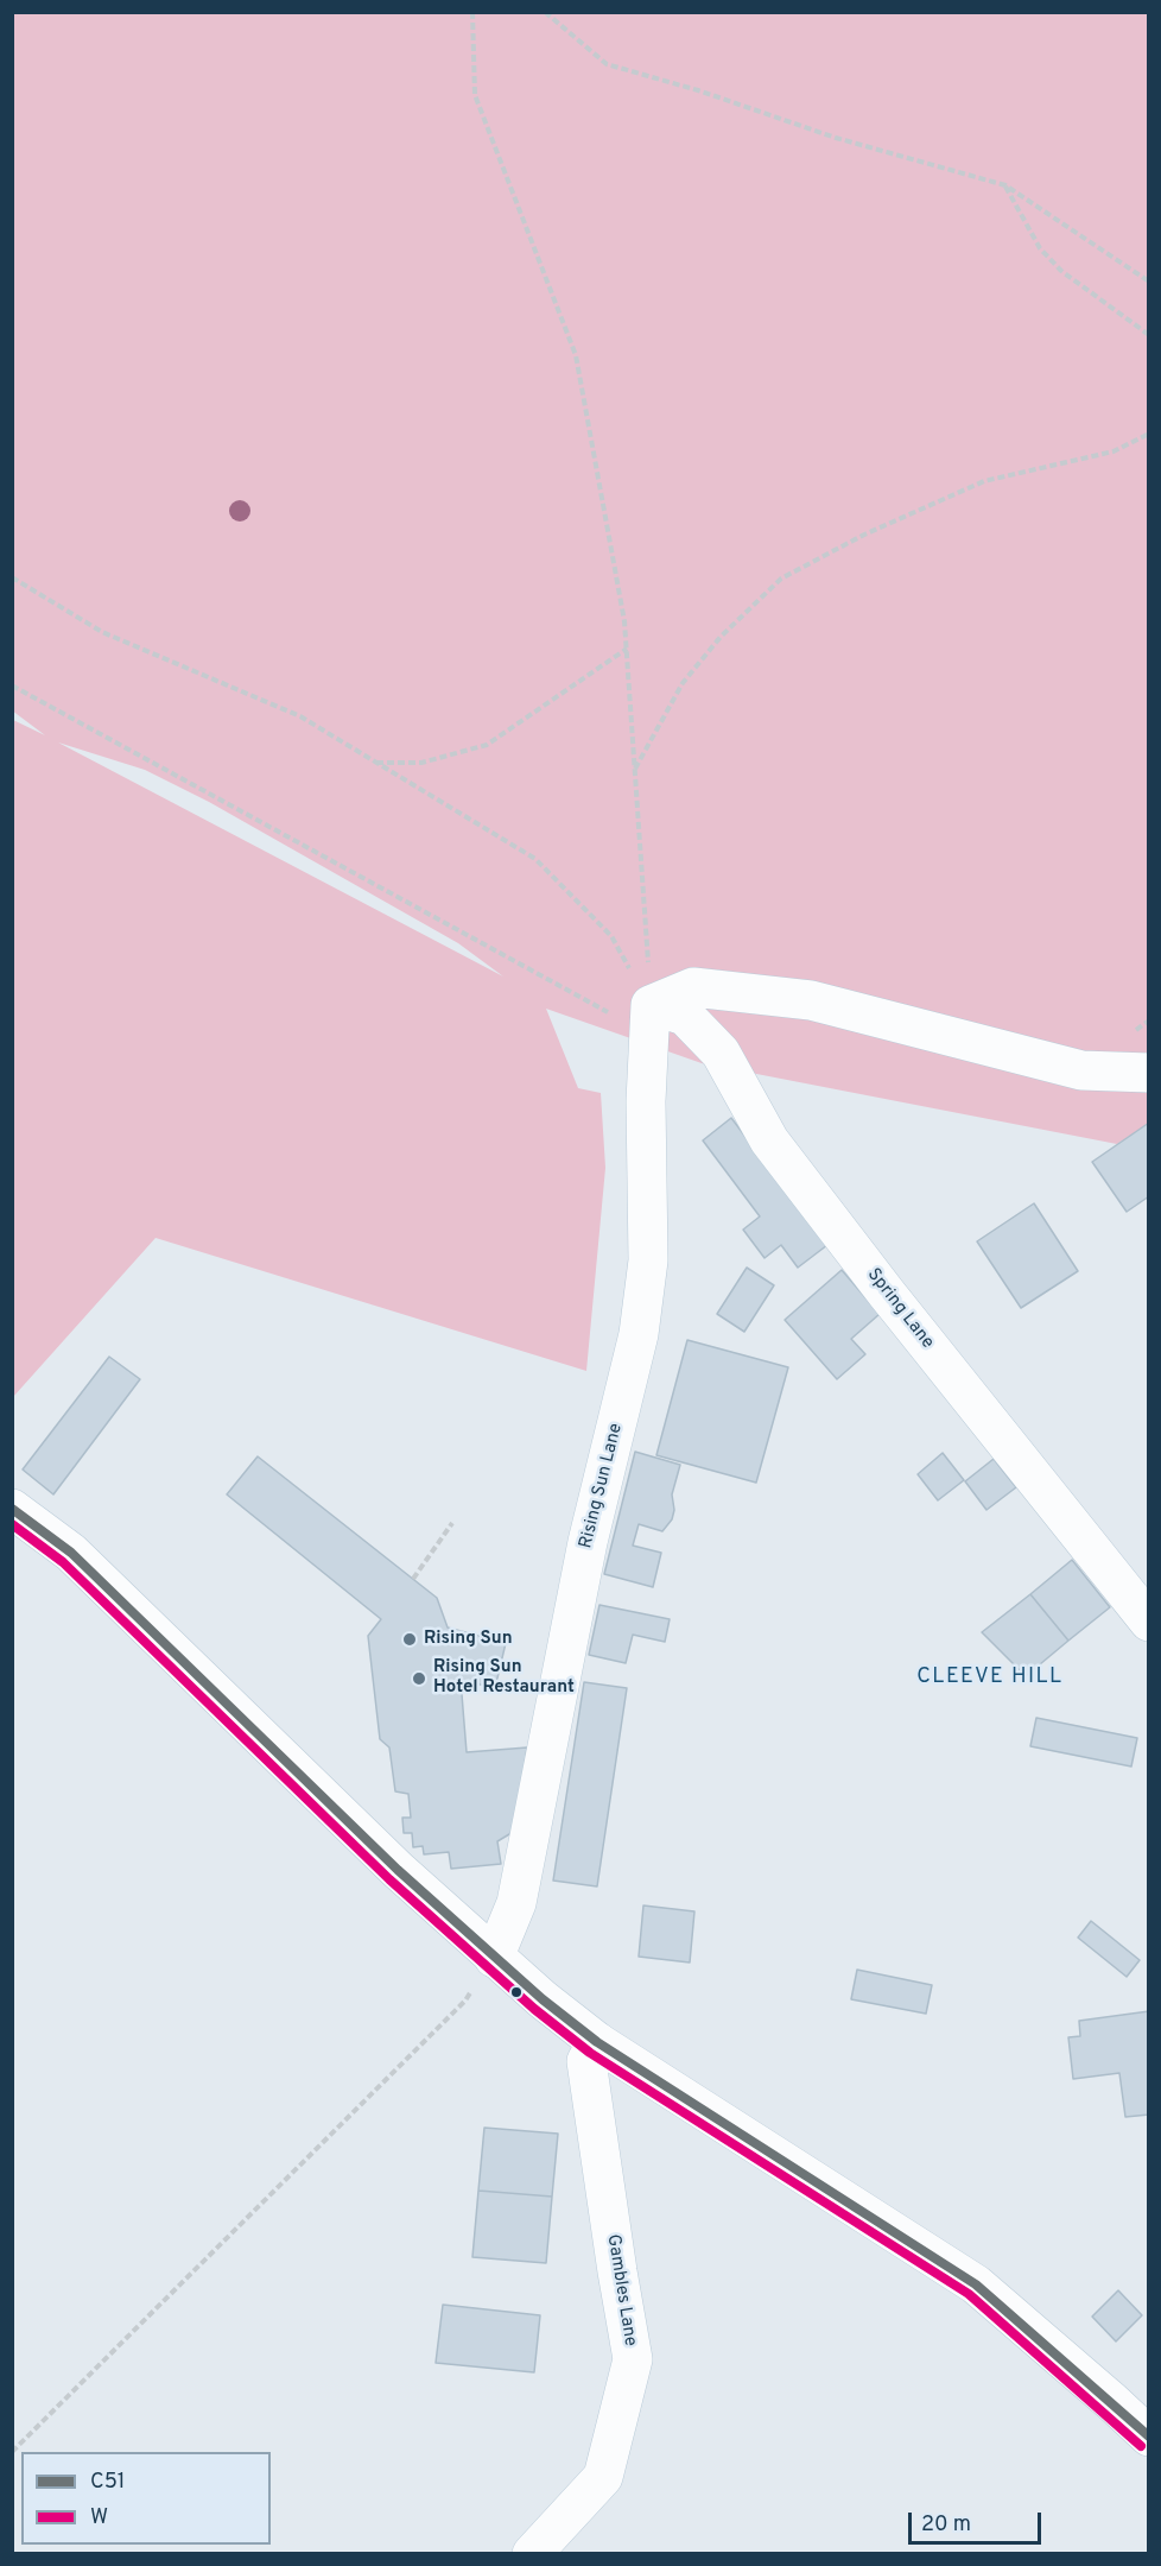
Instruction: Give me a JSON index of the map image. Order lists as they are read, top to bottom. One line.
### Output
{"streets":{"street":["Spring Lane","Rising Sun Lane","Gambles Lane"]},"crossings":[["Spring Lane","Rising Sun Lane"]],"districts":["CLEEVE HILL"],"places":["Rising Sun","Rising Sun Hotel Restaurant"],"lines":["transit line C51","transit line W"],"legend":["C51","W"],"scale_bar":"20 m"}
